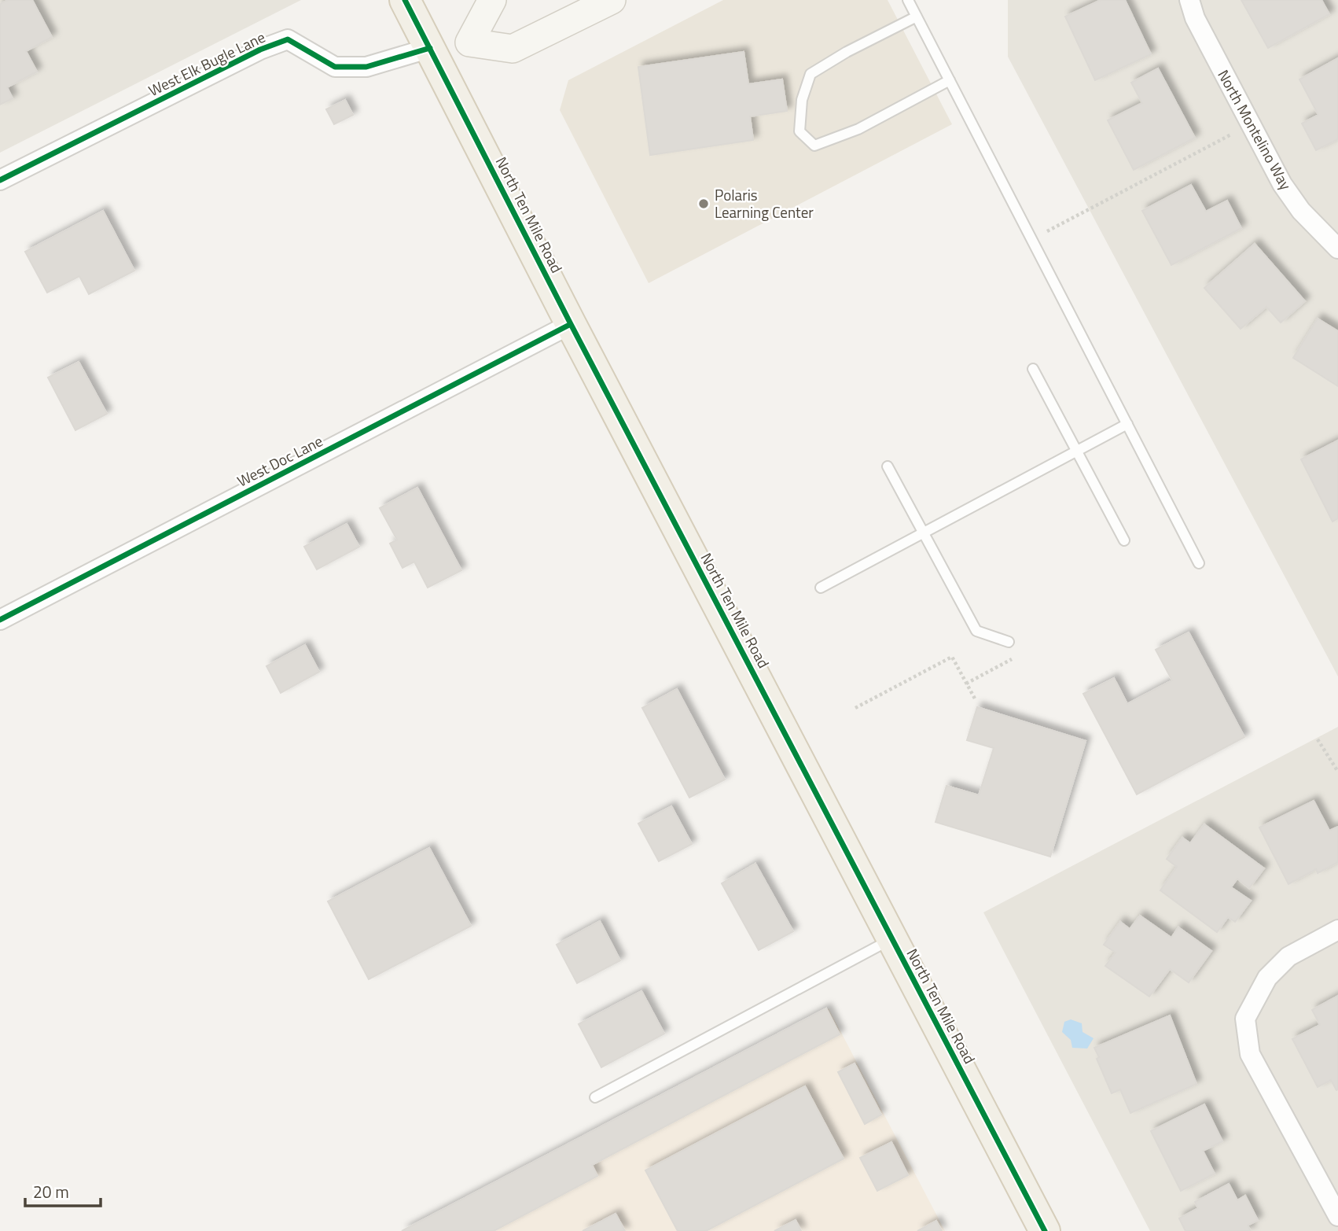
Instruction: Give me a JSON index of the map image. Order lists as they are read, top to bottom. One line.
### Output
{"streets":{"main road":["North Ten Mile Road"],"street":["West Elk Bugle Lane","North Montelino Way","West Doc Lane"]},"crossings":[["West Elk Bugle Lane","North Ten Mile Road"],["North Ten Mile Road","West Doc Lane"]],"places":["Polaris Learning Center"],"scale_bar":"20 m"}
